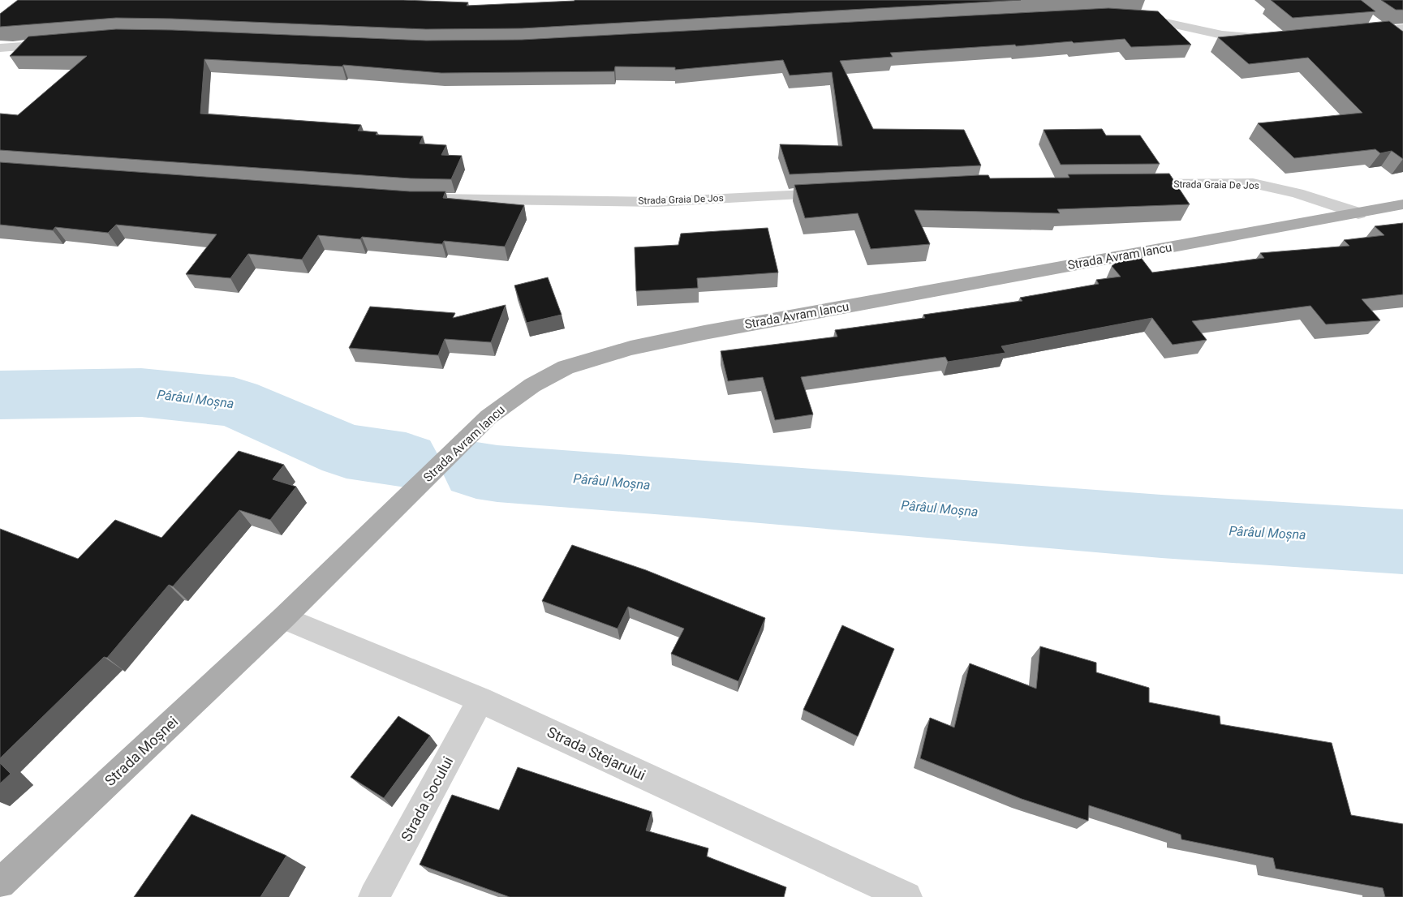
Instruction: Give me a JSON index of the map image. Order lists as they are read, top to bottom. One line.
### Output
{"streets":{"main road":["Strada Avram Iancu","Strada Moșnei"],"street":["Strada Graia De Jos","Strada Stejarului","Strada Socului"]},"crossings":[["Strada Graia De Jos","Strada Avram Iancu"],["Strada Avram Iancu","Strada Moșnei"],["Strada Avram Iancu","Strada Stejarului"],["Strada Moșnei","Strada Stejarului"],["Strada Stejarului","Strada Socului"]],"water":["Pârâul Moșna"]}
